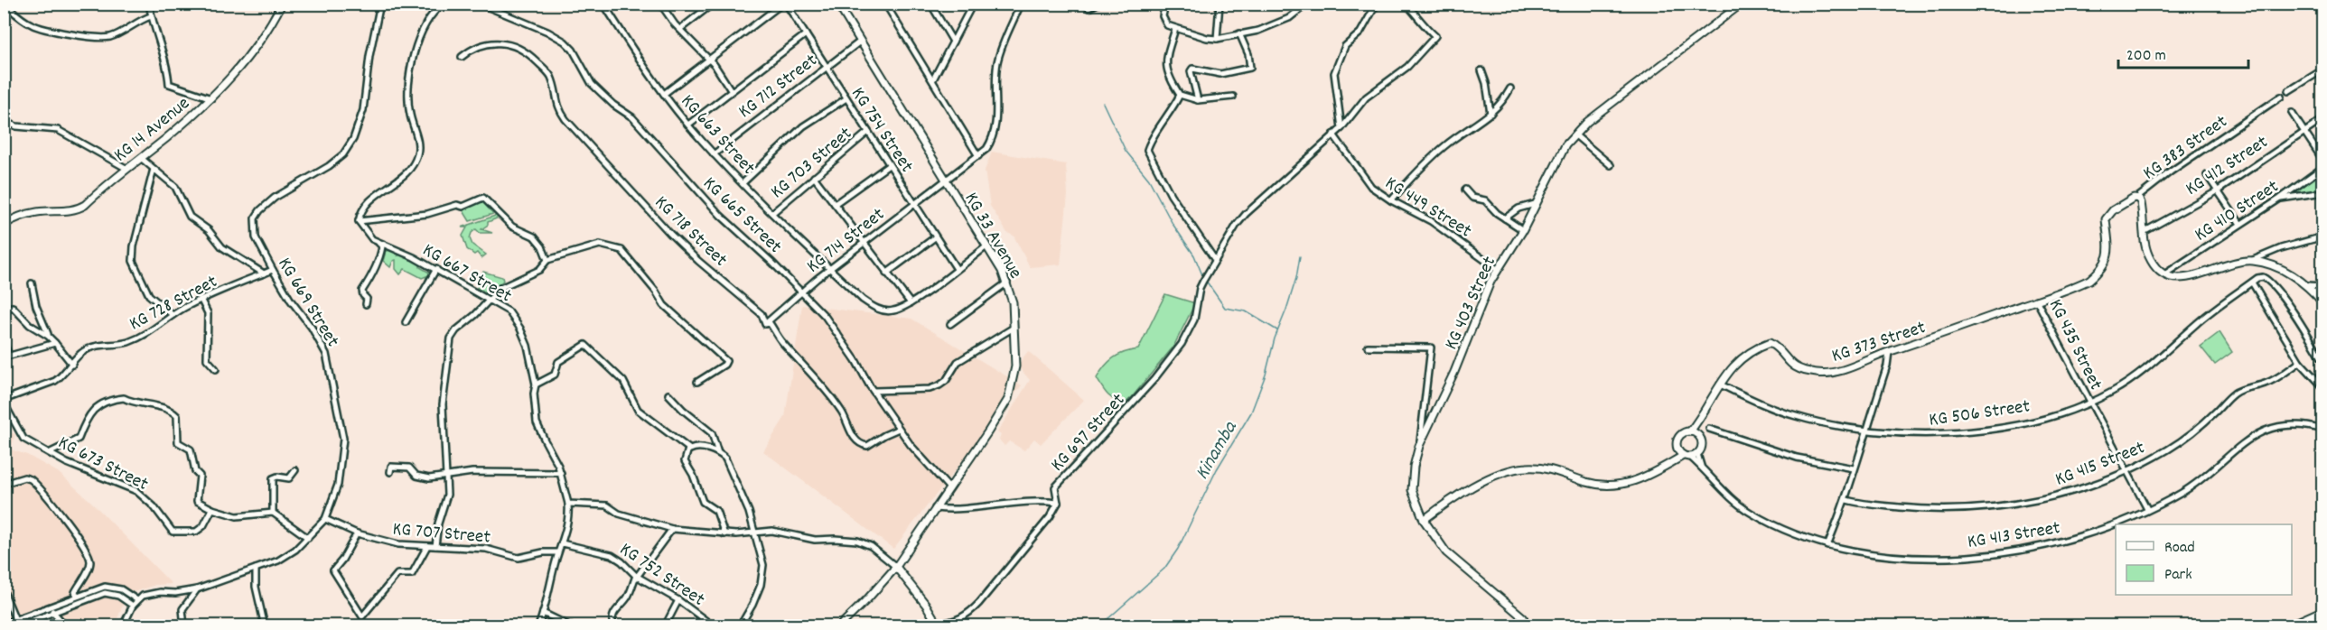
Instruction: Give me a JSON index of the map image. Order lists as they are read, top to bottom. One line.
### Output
{"streets":{"main road":["KG 14 Avenue","KG 383 Street","KG 33 Avenue","KG 403 Street","KG 373 Street","KG 435 Street"],"street":["KG 712 Street","KG 754 Street","KG 663 Street","KG 703 Street","KG 412 Street","KG 449 Street","KG 410 Street","KG 665 Street","KG 718 Street","KG 714 Street","KG 667 Street","KG 728 Street","KG 669 Street","KG 506 Street","KG 697 Street","KG 673 Street","KG 415 Street","KG 707 Street","KG 413 Street","KG 752 Street"]},"crossings":[["KG 712 Street","KG 754 Street"],["KG 712 Street","KG 663 Street"],["KG 712 Street","KG 33 Avenue"],["KG 754 Street","KG 703 Street"],["KG 754 Street","KG 714 Street"],["KG 663 Street","KG 703 Street"],["KG 663 Street","KG 714 Street"],["KG 383 Street","KG 435 Street"],["KG 449 Street","KG 403 Street"],["KG 665 Street","KG 718 Street"],["KG 665 Street","KG 33 Avenue"],["KG 665 Street","KG 714 Street"],["KG 718 Street","KG 714 Street"],["KG 33 Avenue","KG 714 Street"],["KG 667 Street","KG 707 Street"],["KG 667 Street","KG 752 Street"],["KG 728 Street","KG 669 Street"],["KG 728 Street","KG 673 Street"],["KG 669 Street","KG 707 Street"],["KG 373 Street","KG 435 Street"],["KG 373 Street","KG 506 Street"],["KG 435 Street","KG 506 Street"],["KG 435 Street","KG 415 Street"],["KG 435 Street","KG 413 Street"]],"water":["Kinamba"],"legend":["Road","Park"],"scale_bar":"200 m"}
